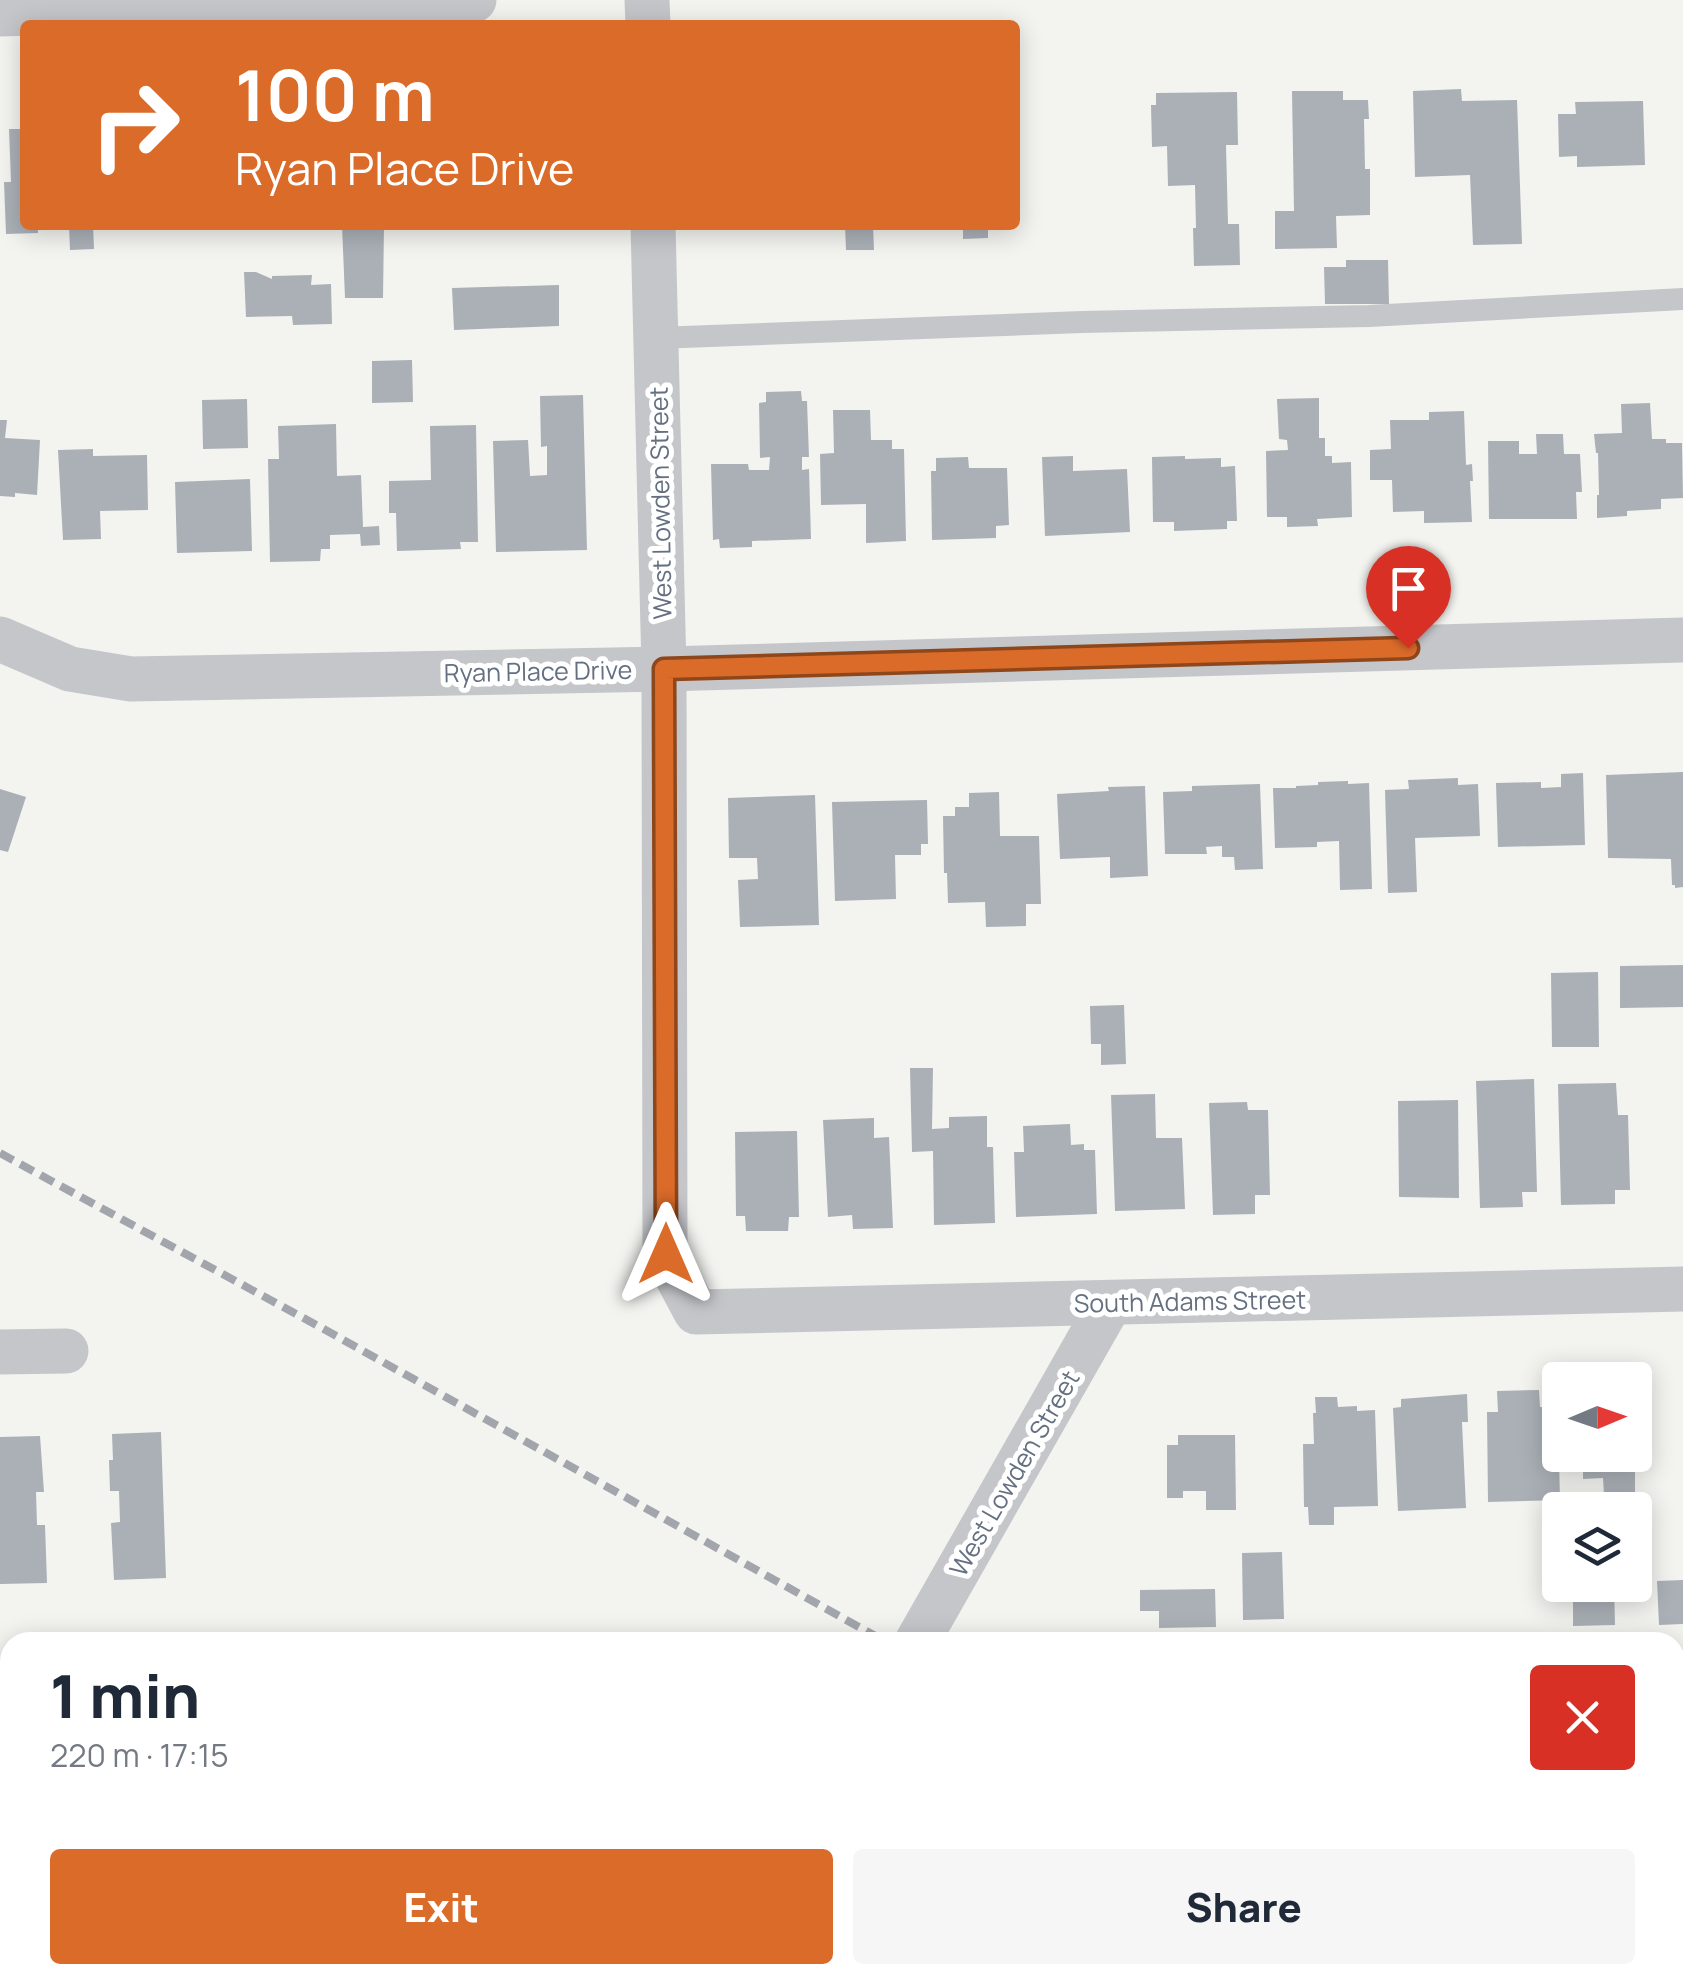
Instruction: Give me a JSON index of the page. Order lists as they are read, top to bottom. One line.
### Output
{"streets":{"street":["West Lowden Street","Ryan Place Drive","South Adams Street"]},"crossings":[["West Lowden Street","Ryan Place Drive"],["West Lowden Street","South Adams Street"]],"north":"right","page":{"turn":["100 m","Ryan Place Drive"],"heading":["1 min","220 m · 17:15"],"buttons":["Exit","Share"]}}
